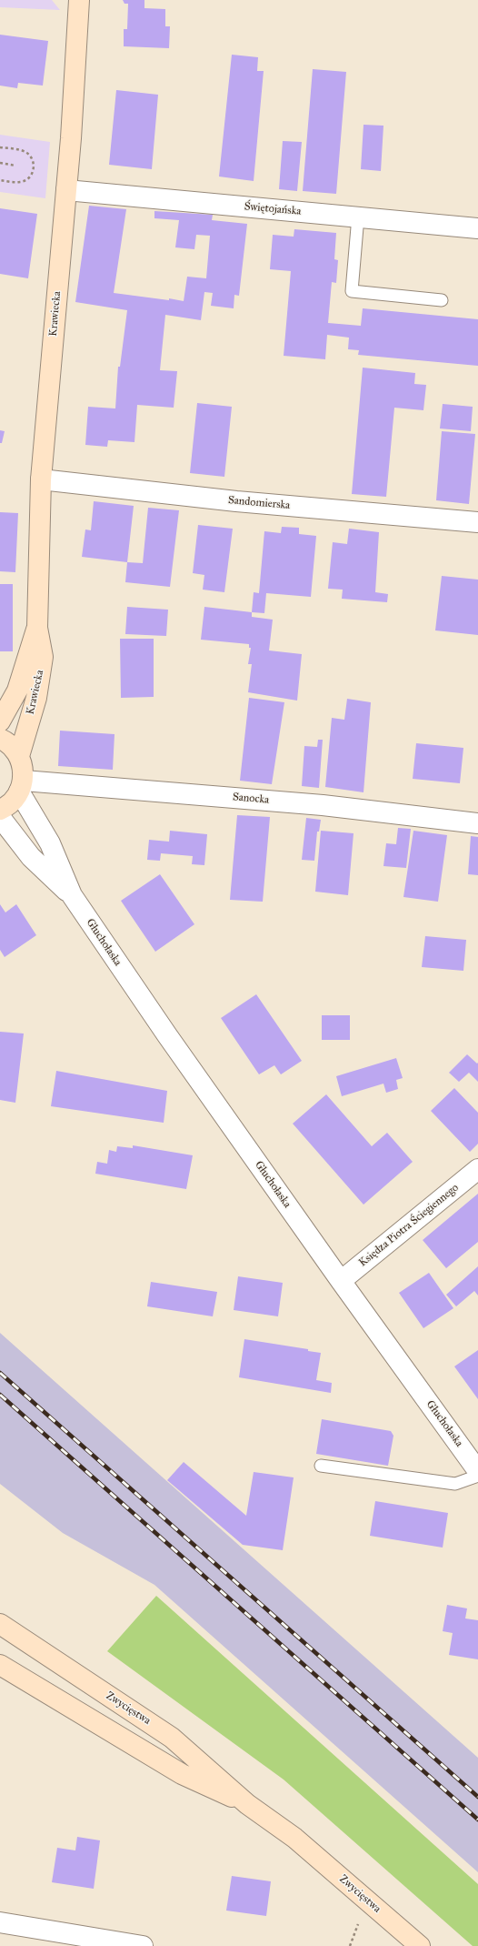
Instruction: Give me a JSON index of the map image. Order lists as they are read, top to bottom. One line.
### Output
{"streets":{"street":["Świętojańska","Krawiecka","Sandomierska","Sanocka","Głuchołaska","Księdza Piotra Ściegiennego","Zwycięstwa"]},"crossings":[["Świętojańska","Krawiecka"],["Krawiecka","Sandomierska"],["Sanocka","Głuchołaska"],["Głuchołaska","Księdza Piotra Ściegiennego"]]}
